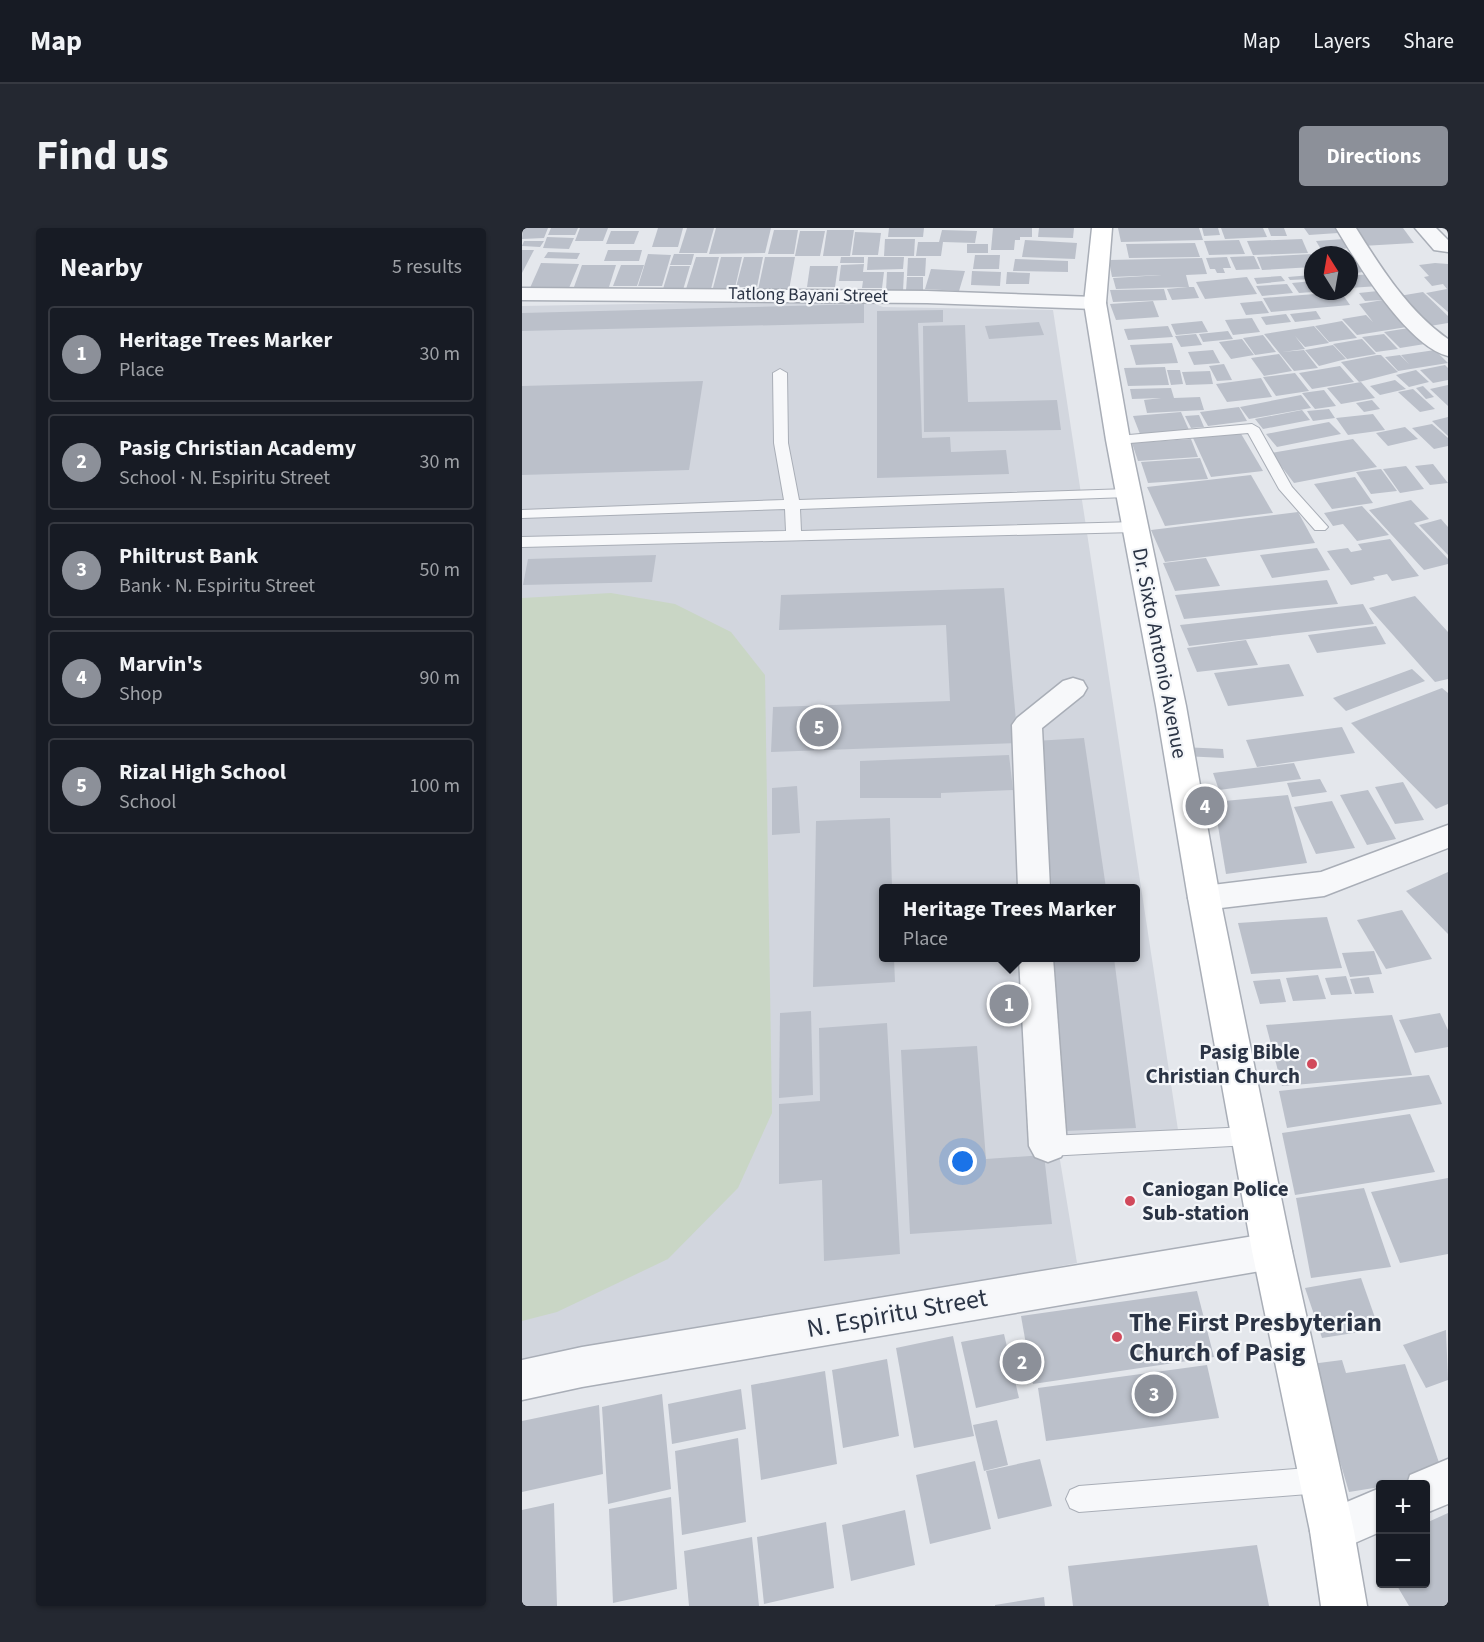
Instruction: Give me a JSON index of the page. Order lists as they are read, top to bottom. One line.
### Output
{"streets":{"main road":["Dr. Sixto Antonio Avenue"],"street":["Tatlong Bayani Street","N. Espiritu Street"]},"crossings":[["Tatlong Bayani Street","Dr. Sixto Antonio Avenue"],["Dr. Sixto Antonio Avenue","N. Espiritu Street"]],"places":["Pasig Bible Christian Church","Caniogan Police Sub-station","The First Presbyterian Church of Pasig"],"north":"top","page":{"header":"Map","nav":["Map","Layers","Share"],"title":"Find us","buttons":"Directions","heading":["Nearby","5 results"],"list":[{"mark":"1","name":"Heritage Trees Marker","note":"Place","value":"30 m"},{"mark":"2","name":"Pasig Christian Academy","note":"School · N. Espiritu Street","value":"30 m"},{"mark":"3","name":"Philtrust Bank","note":"Bank · N. Espiritu Street","value":"50 m"},{"mark":"4","name":"Marvin's","note":"Shop","value":"90 m"},{"mark":"5","name":"Rizal High School","note":"School","value":"100 m"}],"pins":["5","4","1","2","3"],"popup":["Heritage Trees Marker","Place"],"map_buttons":["+","−"]}}
